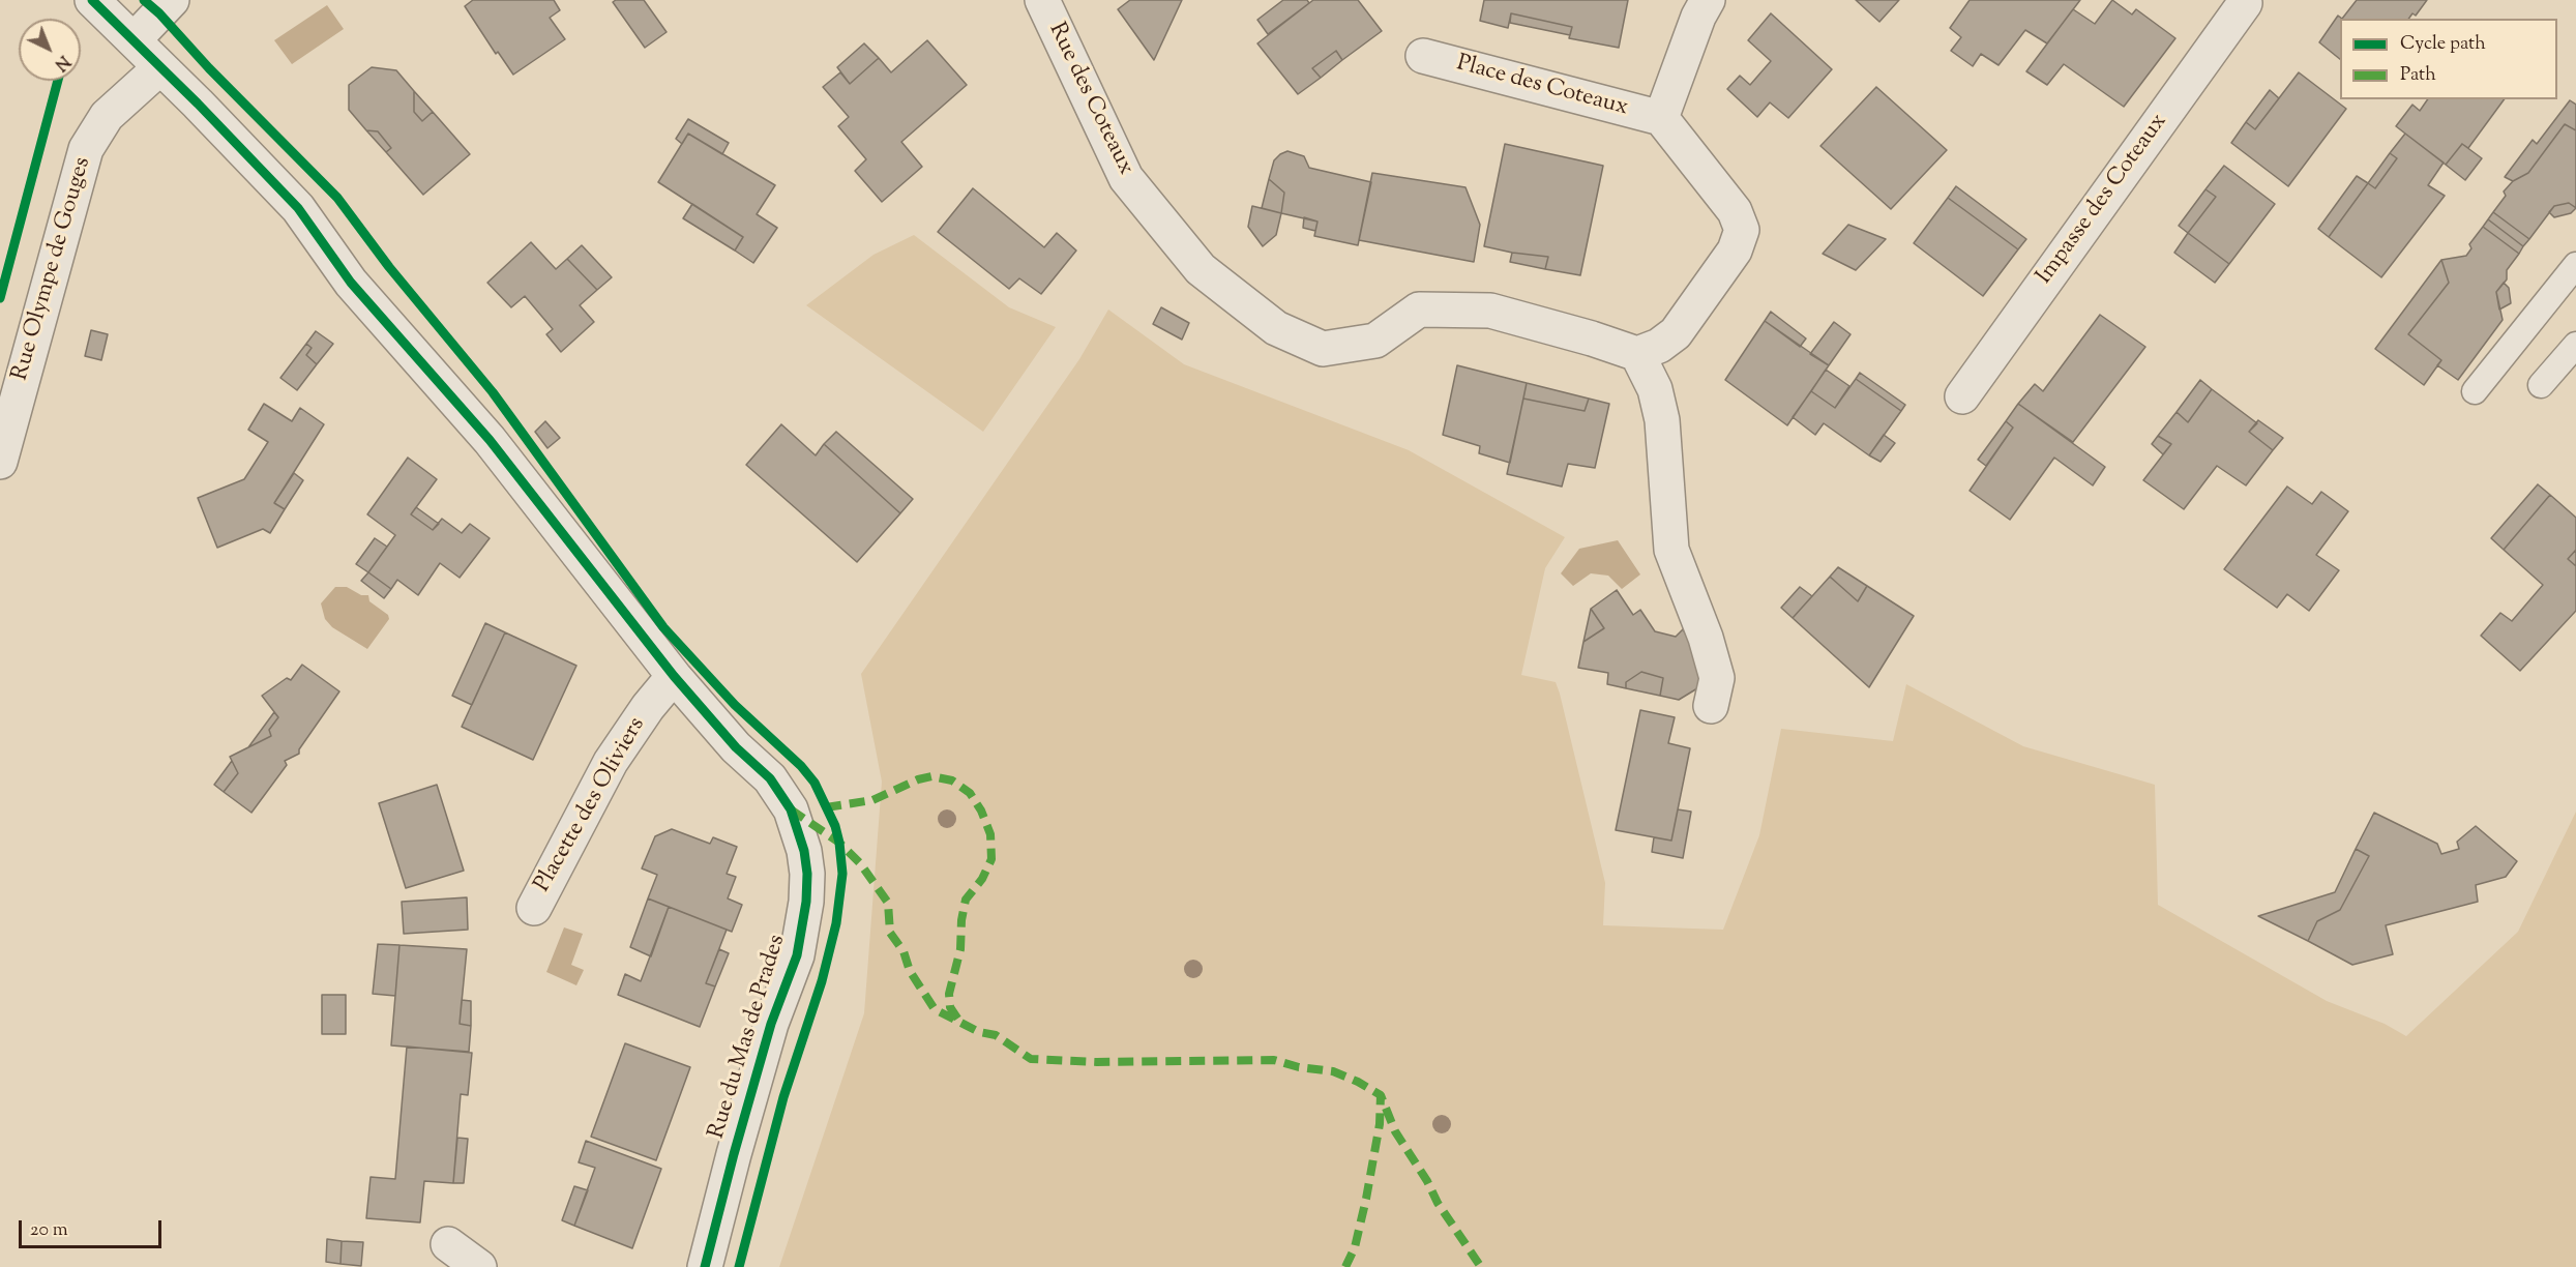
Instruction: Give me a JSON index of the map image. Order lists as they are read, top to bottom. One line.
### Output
{"streets":{"street":["Place des Coteaux","Rue des Coteaux","Impasse des Coteaux","Rue Olympe de Gouges","Placette des Oliviers","Rue du Mas de Prades"]},"crossings":[["Rue Olympe de Gouges","Rue du Mas de Prades"],["Placette des Oliviers","Rue du Mas de Prades"]],"legend":["Cycle path","Path"],"scale_bar":"20 m","north":"bottom right"}
